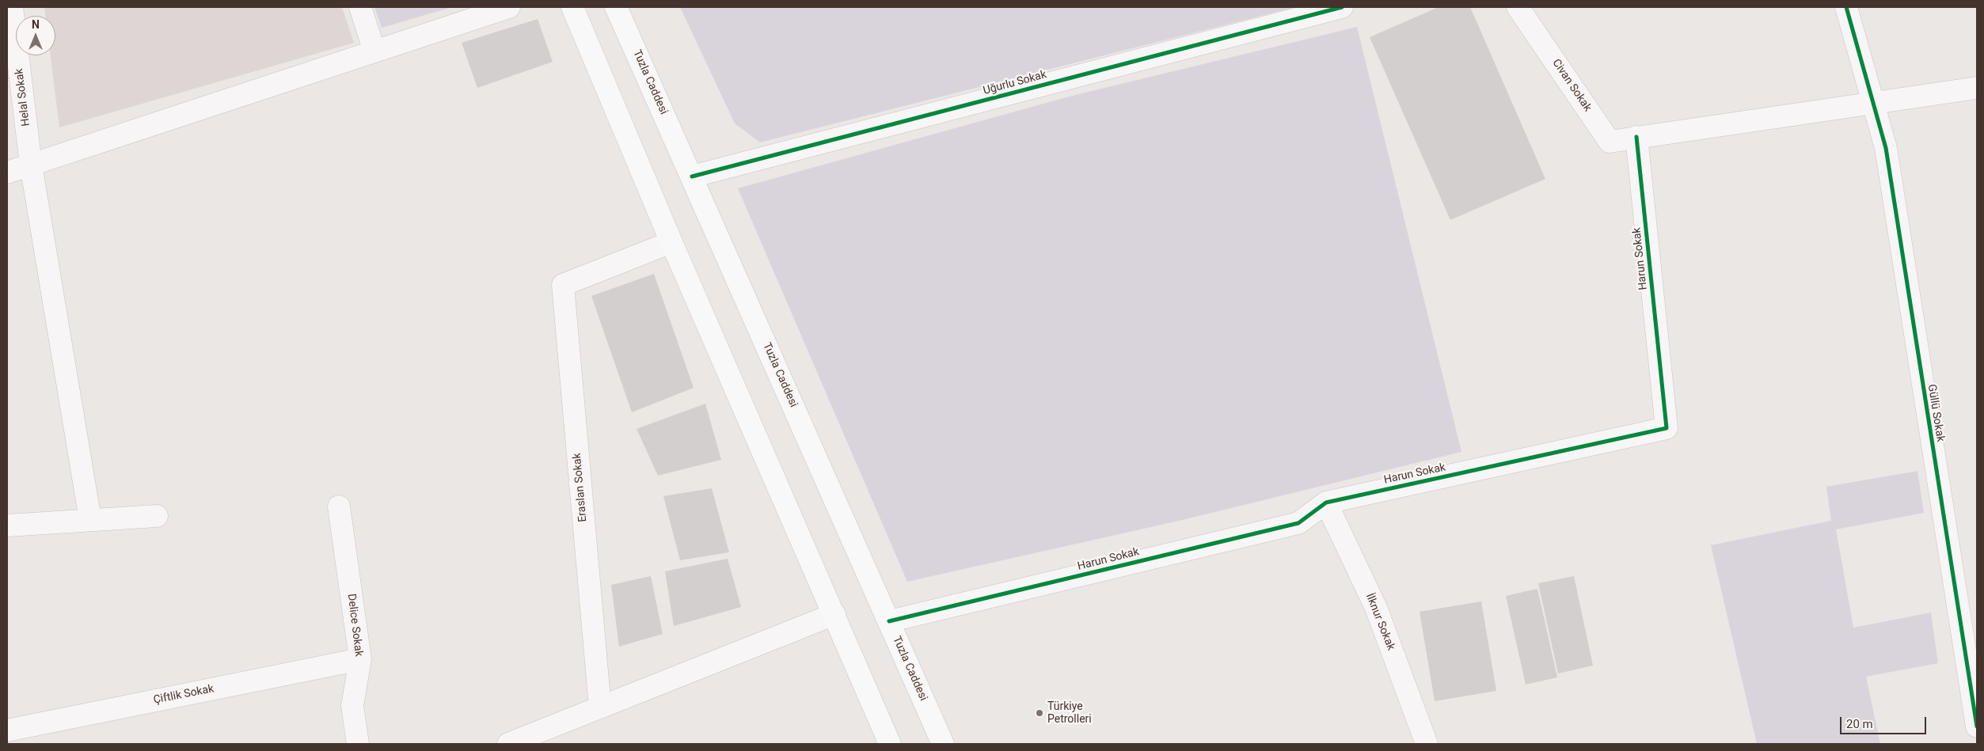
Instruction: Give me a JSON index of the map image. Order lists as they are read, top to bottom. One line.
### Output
{"streets":{"main road":["Tuzla Caddesi"],"street":["Uğurlu Sokak","Civan Sokak","Helal Sokak","Harun Sokak","Güllü Sokak","Eraslan Sokak","İlknur Sokak","Delice Sokak","Çiftlik Sokak"]},"crossings":[["Tuzla Caddesi","Uğurlu Sokak"],["Tuzla Caddesi","Harun Sokak"],["Civan Sokak","Harun Sokak"],["Harun Sokak","İlknur Sokak"],["Delice Sokak","Çiftlik Sokak"]],"places":["Türkiye Petrolleri"],"scale_bar":"20 m","north":"top"}
